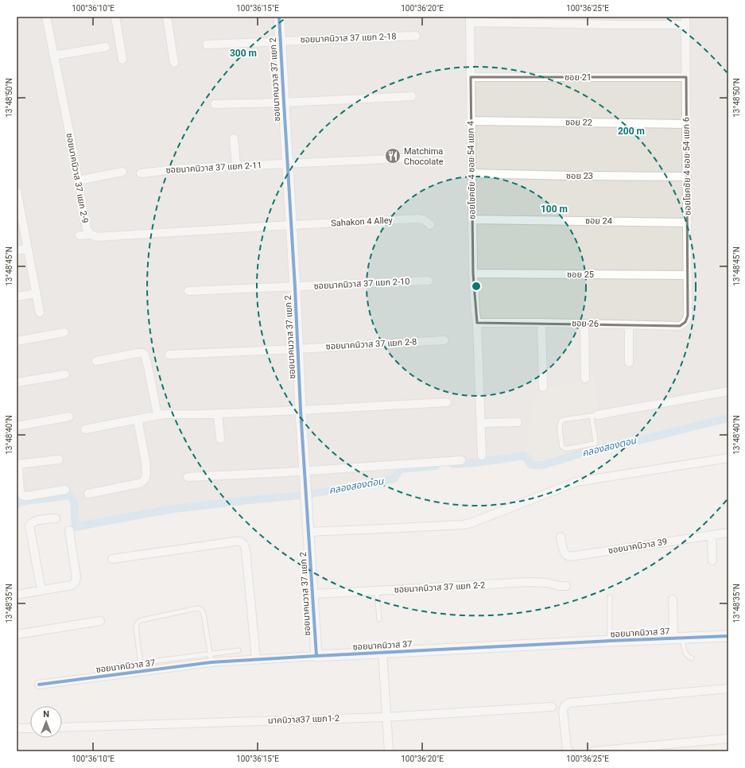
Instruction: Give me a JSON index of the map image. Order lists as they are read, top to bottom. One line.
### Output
{"streets":{"street":["ซอยนาคนิวาส 37 แยก 2-18","ซอย 21","ซอยนาคนวาส 37 แยก 2","ซอย 22","ซอยโชคชัย 4 ซอย 54 แยก 6","ซอยนาคนิวาส 37 แยก 2-11","ซอยโชคชัย 4 ซอย 54 แยก 4","ซอย 23","ซอยนาคนิวาส 37 แยก 2-9","ซอย 24","Sahakon 4 Alley","ซอย 25","ซอยนาคนิวาส 37 แยก 2-10","ซอย 26","ซอยนาคนิวาส 37 แยก 2-8","ซอยนาคนิวาส 39","ซอยนาคนิวาส 37 แยก 2-2","ซอยนาคนิวาส 37","นาคนิวาส37 แยก1-2"]},"crossings":[["ซอยนาคนิวาส 37 แยก 2-18","ซอยนาคนวาส 37 แยก 2"],["ซอย 21","ซอยโชคชัย 4 ซอย 54 แยก 6"],["ซอย 21","ซอยโชคชัย 4 ซอย 54 แยก 4"],["ซอยนาคนวาส 37 แยก 2","ซอยนาคนิวาส 37 แยก 2-11"],["ซอยนาคนวาส 37 แยก 2","ซอยนาคนิวาส 37 แยก 2-9"],["ซอยนาคนวาส 37 แยก 2","Sahakon 4 Alley"],["ซอยนาคนวาส 37 แยก 2","ซอยนาคนิวาส 37 แยก 2-10"],["ซอยนาคนวาส 37 แยก 2","ซอยนาคนิวาส 37 แยก 2-8"],["ซอยนาคนวาส 37 แยก 2","ซอยนาคนิวาส 37 แยก 2-2"],["ซอยนาคนวาส 37 แยก 2","ซอยนาคนิวาส 37"],["ซอย 22","ซอยโชคชัย 4 ซอย 54 แยก 6"],["ซอย 22","ซอยโชคชัย 4 ซอย 54 แยก 4"],["ซอยโชคชัย 4 ซอย 54 แยก 6","ซอย 23"],["ซอยโชคชัย 4 ซอย 54 แยก 6","ซอย 24"],["ซอยโชคชัย 4 ซอย 54 แยก 6","ซอย 25"],["ซอยโชคชัย 4 ซอย 54 แยก 6","ซอย 26"],["ซอยโชคชัย 4 ซอย 54 แยก 4","ซอย 23"],["ซอยโชคชัย 4 ซอย 54 แยก 4","ซอย 24"],["ซอยโชคชัย 4 ซอย 54 แยก 4","ซอย 25"],["ซอยโชคชัย 4 ซอย 54 แยก 4","ซอย 26"],["ซอยนาคนิวาส 37 แยก 2-9","Sahakon 4 Alley"]],"water":["คลองสองตอน"],"places":{"restaurant":["Matchima Chocolate"]},"north":"top","coordinates":["100°36'10\"E","100°36'15\"E","100°36'20\"E","100°36'25\"E","13°48'50\"N","13°48'45\"N","13°48'40\"N","13°48'35\"N"],"rings":["300 m","200 m","100 m"]}
